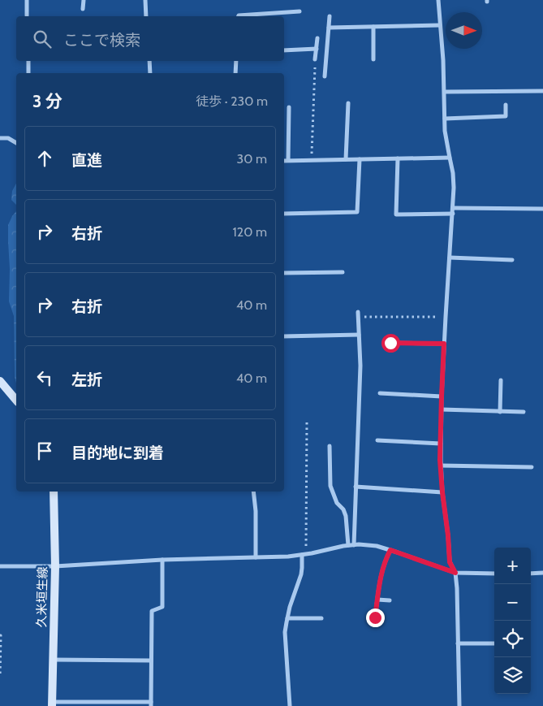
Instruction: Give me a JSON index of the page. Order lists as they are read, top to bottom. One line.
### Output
{"streets":{"main road":["久米垣生線"]},"north":"right","page":{"search":"ここで検索","heading":["3 分","徒歩 · 230 m"],"list":[["直進","30 m"],["右折","120 m"],["右折","40 m"],["左折","40 m"],"目的地に到着"],"map_buttons":["+","−"]}}
